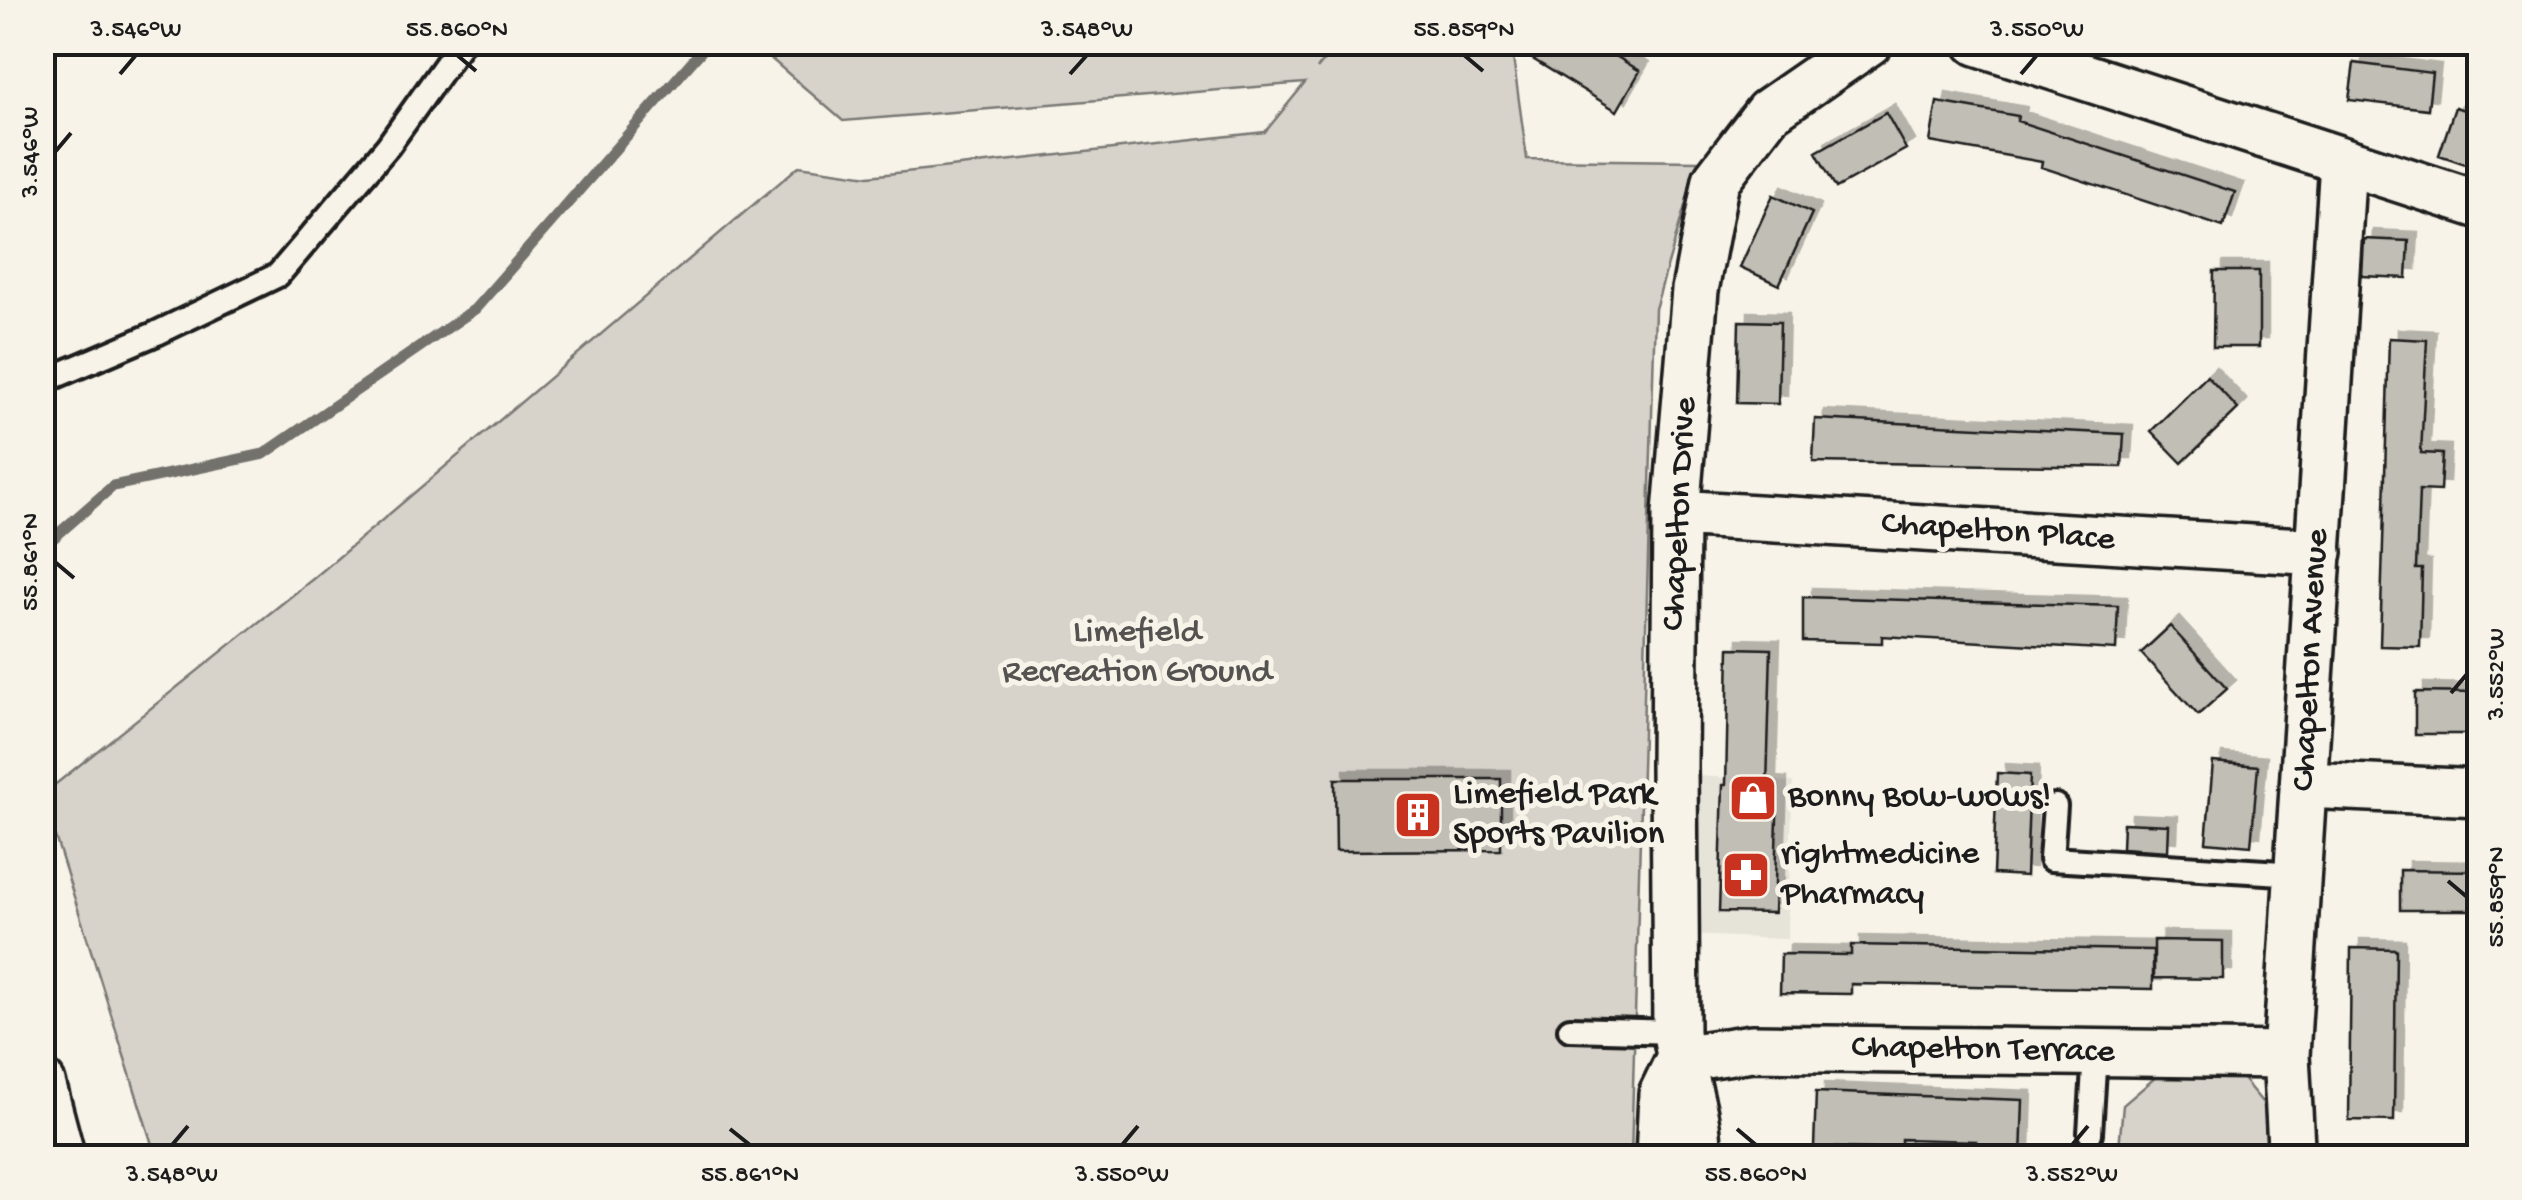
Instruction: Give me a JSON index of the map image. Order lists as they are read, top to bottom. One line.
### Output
{"streets":{"street":["Chapelton Drive","Chapelton Place","Chapelton Avenue","Chapelton Terrace"]},"crossings":[["Chapelton Drive","Chapelton Place"],["Chapelton Drive","Chapelton Terrace"],["Chapelton Place","Chapelton Avenue"],["Chapelton Avenue","Chapelton Terrace"]],"parks":["Limefield Recreation Ground"],"places":{"shop":["Bonny Bow-wows!"],"building":["Limefield Park Sports Pavilion"],"pharmacy":["rightmedicine Pharmacy"]},"coordinates":["3.546°W","55.860°N","3.548°W","55.859°N","3.550°W","55.861°N","3.552°W"]}
